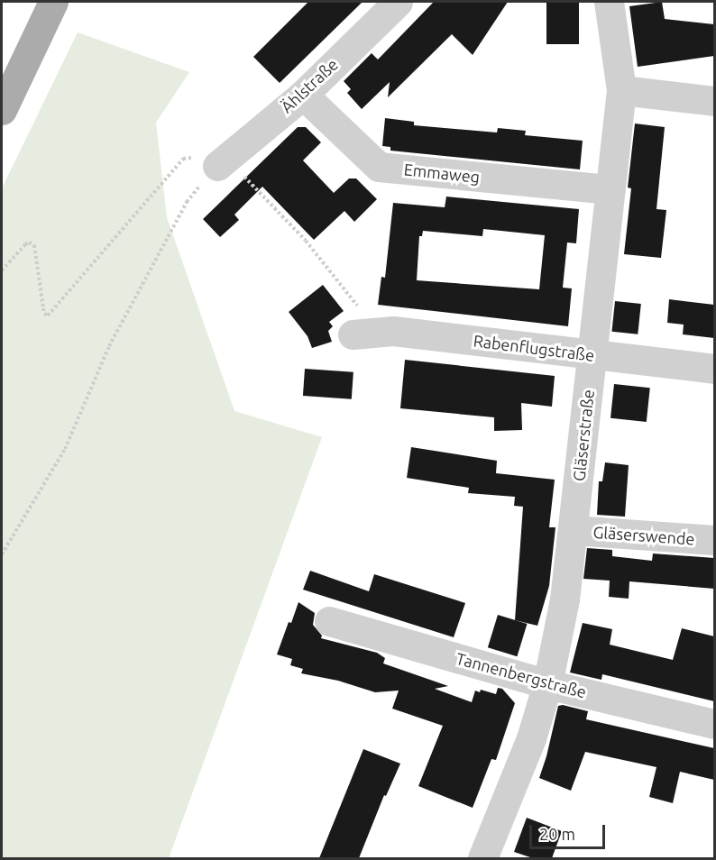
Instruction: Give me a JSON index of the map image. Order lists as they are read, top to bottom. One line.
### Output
{"streets":{"street":["Ählstraße","Emmaweg","Rabenflugstraße","Gläserstraße","Gläserswende","Tannenbergstraße"]},"crossings":[["Ählstraße","Emmaweg"],["Emmaweg","Gläserstraße"],["Rabenflugstraße","Gläserstraße"],["Gläserstraße","Gläserswende"],["Gläserstraße","Tannenbergstraße"]],"scale_bar":"20 m"}
